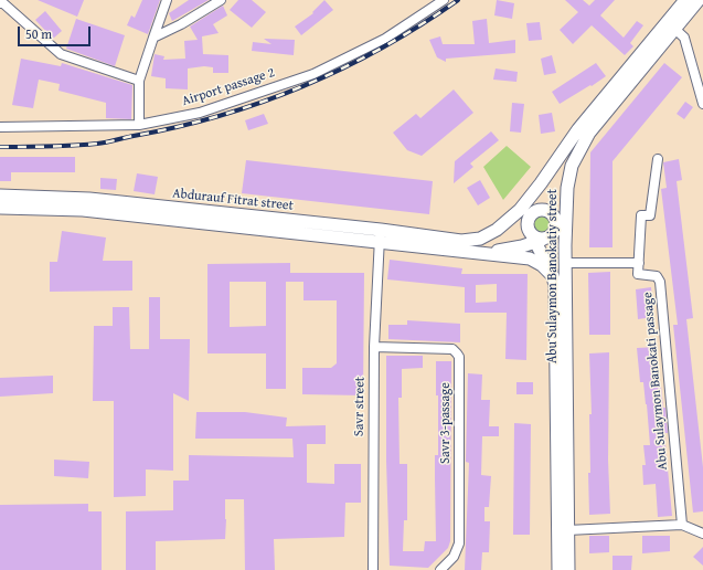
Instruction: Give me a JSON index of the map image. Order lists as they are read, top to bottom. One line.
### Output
{"streets":{"main road":["Abdurauf Fitrat street","Abu Sulaymon Banokatiy street"],"street":["Аirport passage 2","Abu Sulaymon Banokati passage","Savr street","Savr 3-passage"]},"crossings":[["Abdurauf Fitrat street","Abu Sulaymon Banokatiy street"],["Abdurauf Fitrat street","Savr street"],["Savr street","Savr 3-passage"]],"scale_bar":"50 m"}
